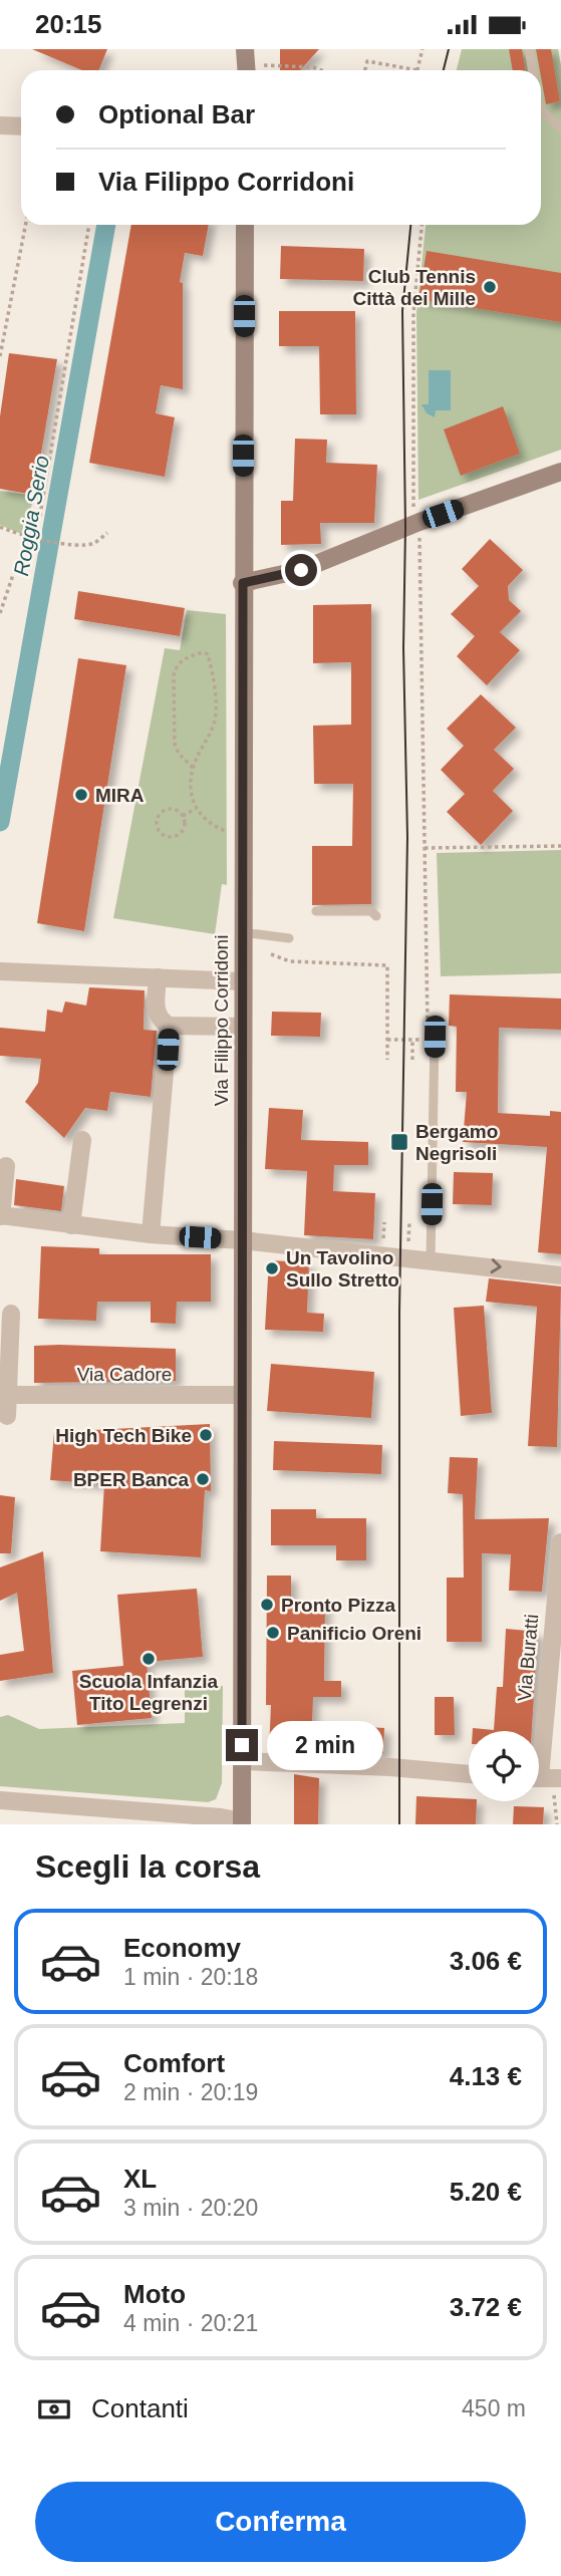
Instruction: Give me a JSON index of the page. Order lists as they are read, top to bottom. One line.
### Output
{"streets":{"street":["Via Filippo Corridoni","Via Cadore","Via Buratti"]},"crossings":[["Via Filippo Corridoni","Via Cadore"]],"water":["Roggia Serio"],"places":{"other":["Club Tennis Città dei Mille","MIRA","Un Tavolino Sullo Stretto","High Tech Bike","BPER Banca","Pronto Pizza","Panificio Oreni","Scuola Infanzia Tito Legrenzi"],"transit":["Bergamo Negrisoli"]},"page":{"status":"20:15","banner":["Optional Bar","Via Filippo Corridoni"],"bubble":"2 min","heading":"Scegli la corsa","list":[{"name":"Economy","note":"1 min · 20:18","value":"3.06 €"},{"name":"Comfort","note":"2 min · 20:19","value":"4.13 €"},{"name":"XL","note":"3 min · 20:20","value":"5.20 €"},{"name":"Moto","note":"4 min · 20:21","value":"3.72 €"}],"pay":["Contanti","450 m"],"buttons":"Conferma"}}
